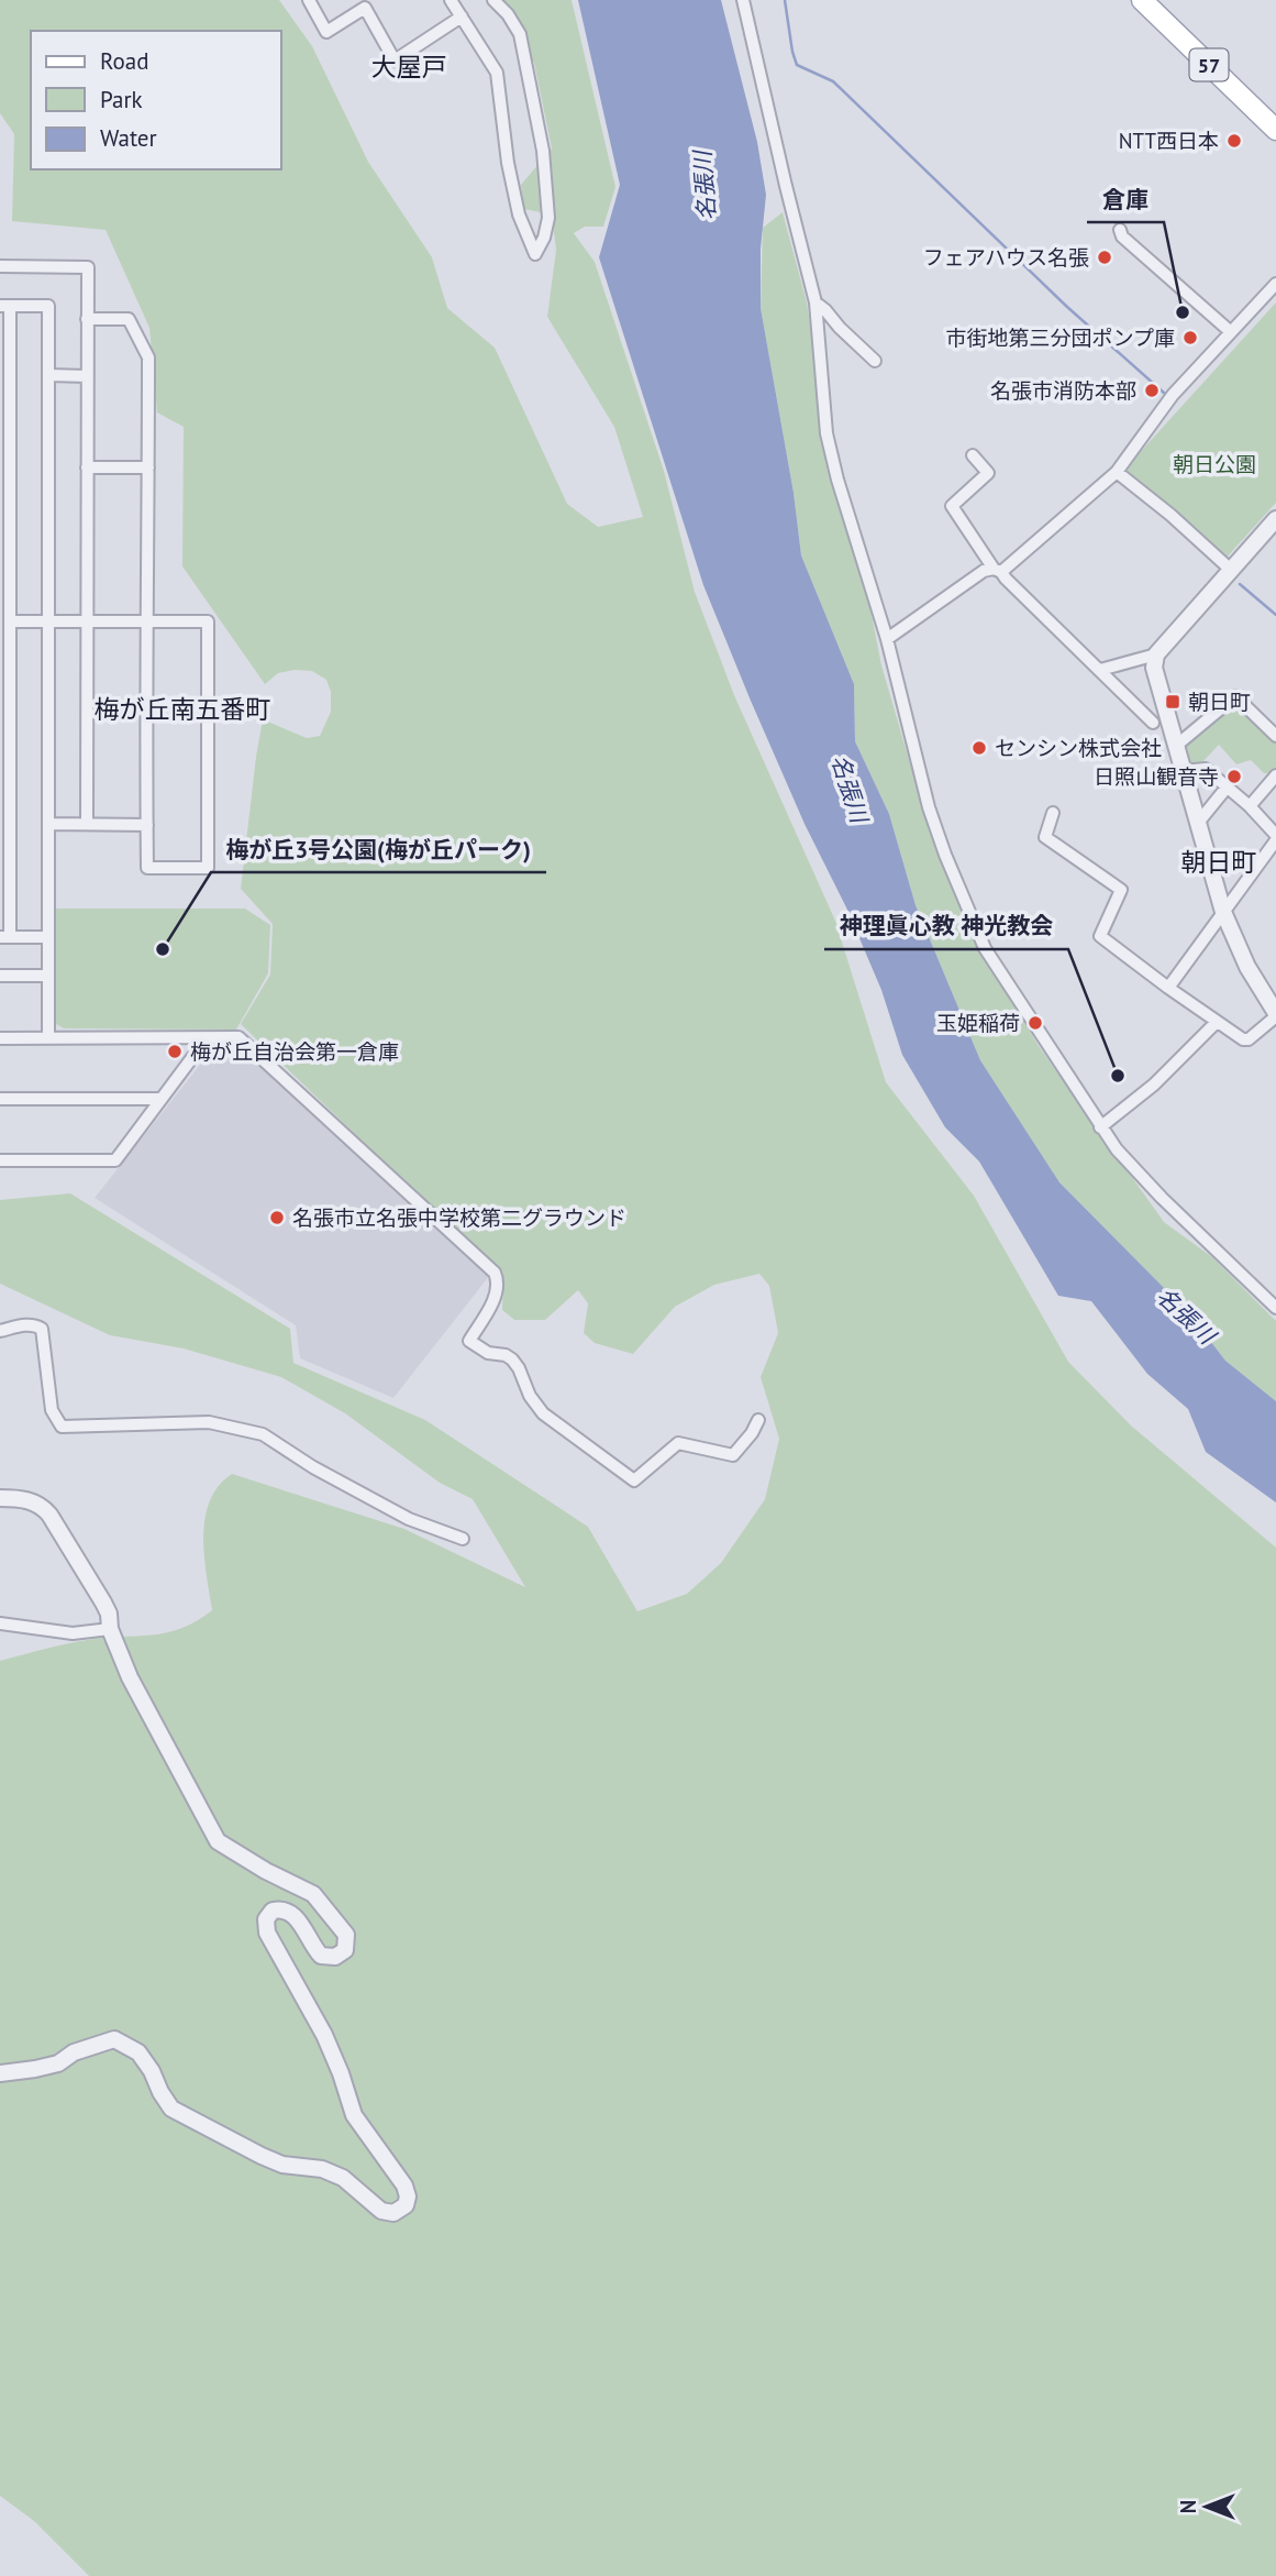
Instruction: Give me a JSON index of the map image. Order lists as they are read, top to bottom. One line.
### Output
{"streets":{"main road":["57"]},"districts":["大屋戸","梅が丘南五番町","朝日町"],"water":["名張川"],"parks":["朝日公園"],"places":{"other":["NTT西日本","フェアハウス名張","倉庫","市街地第三分団ポンプ庫","名張市消防本部","センシン株式会社","日照山観音寺","梅が丘3号公園(梅が丘パーク)","玉姫稲荷","梅が丘自治会第一倉庫","神理眞心教 神光教会","名張市立名張中学校第二グラウンド"],"transit":["朝日町"]},"legend":["Road","Park","Water"],"north":"left"}
